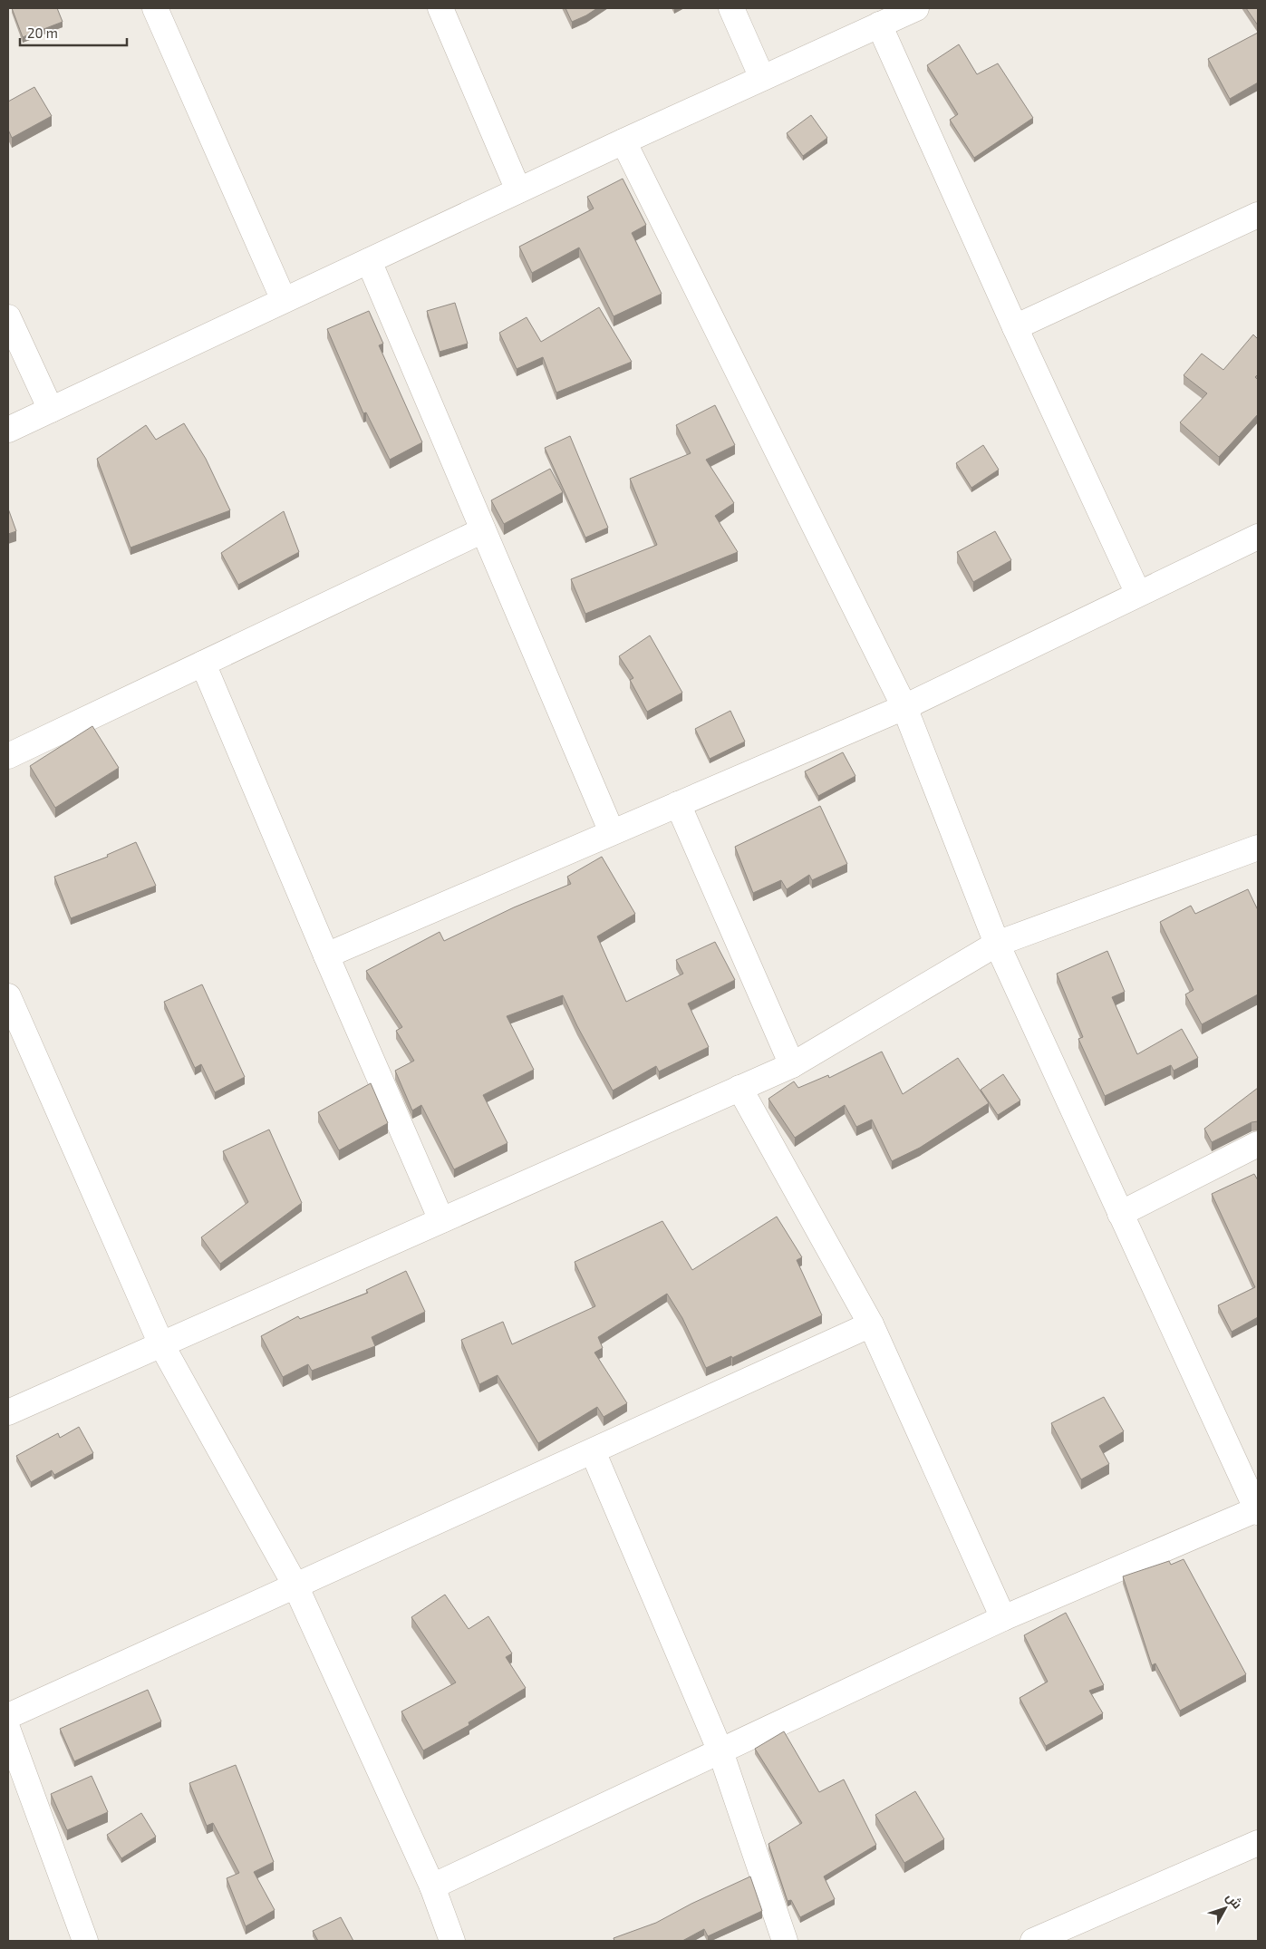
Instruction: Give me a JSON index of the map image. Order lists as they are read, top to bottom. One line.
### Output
{"scale_bar":"20 m","north":"top right"}
